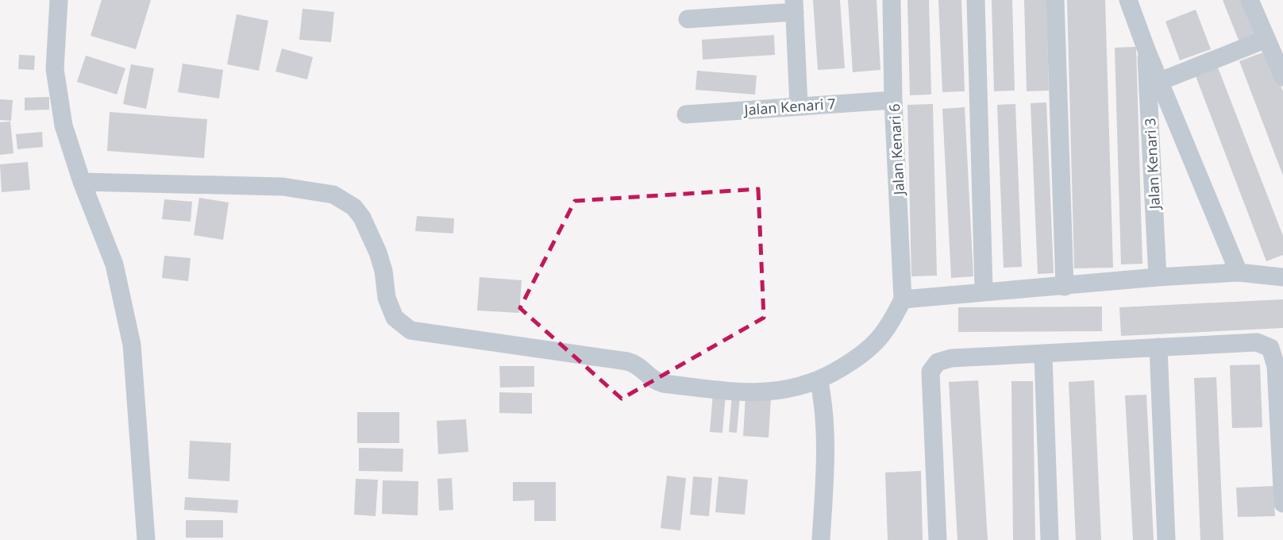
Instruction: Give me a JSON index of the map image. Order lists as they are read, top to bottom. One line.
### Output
{"streets":{"street":["Jalan Kenari 7","Jalan Kenari 6","Jalan Kenari 3"]},"crossings":[["Jalan Kenari 7","Jalan Kenari 6"]]}
